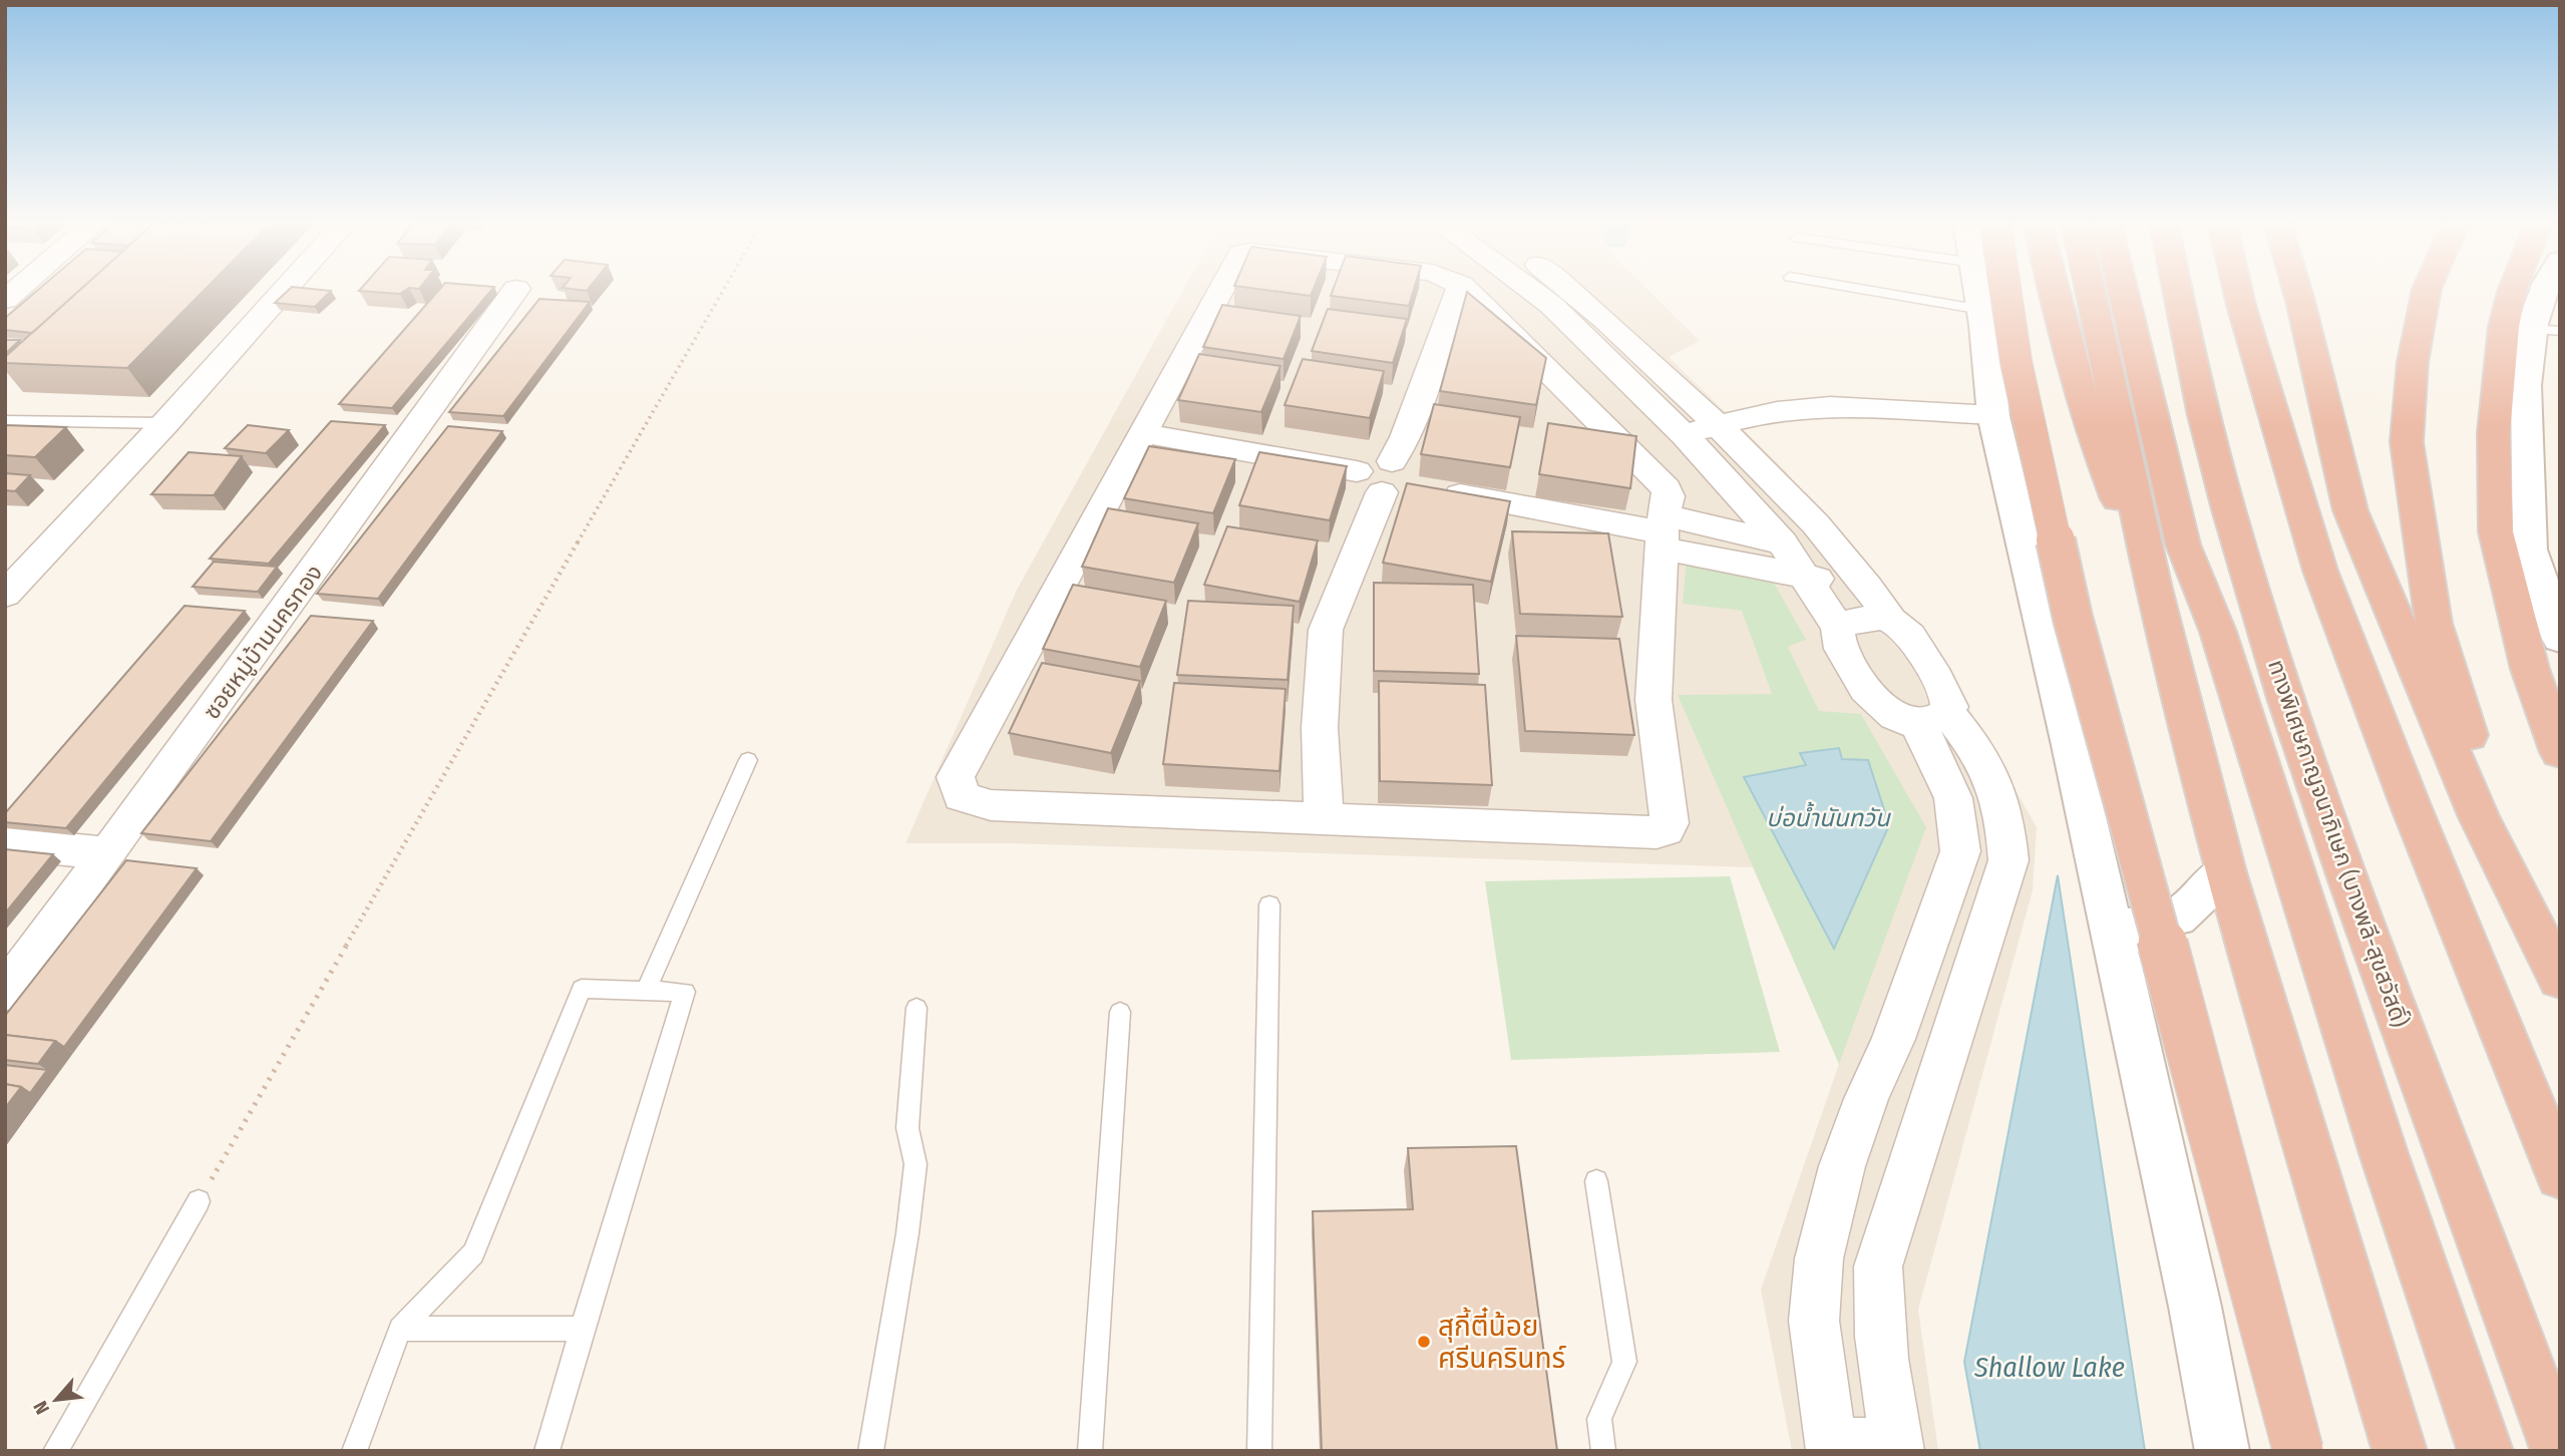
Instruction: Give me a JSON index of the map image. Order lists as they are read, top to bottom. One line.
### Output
{"streets":{"highway":["ทางพิเศษกาญจนาภิเษก (บางพลี-สุขสวัสดิ์)"],"street":["ซอยหมู่บ้านนครทอง"]},"water":["บ่อน้ำนันทวัน","Shallow Lake"],"places":["สุกี้ตี๋น้อย ศรีนครินทร์"],"north":"bottom left"}
